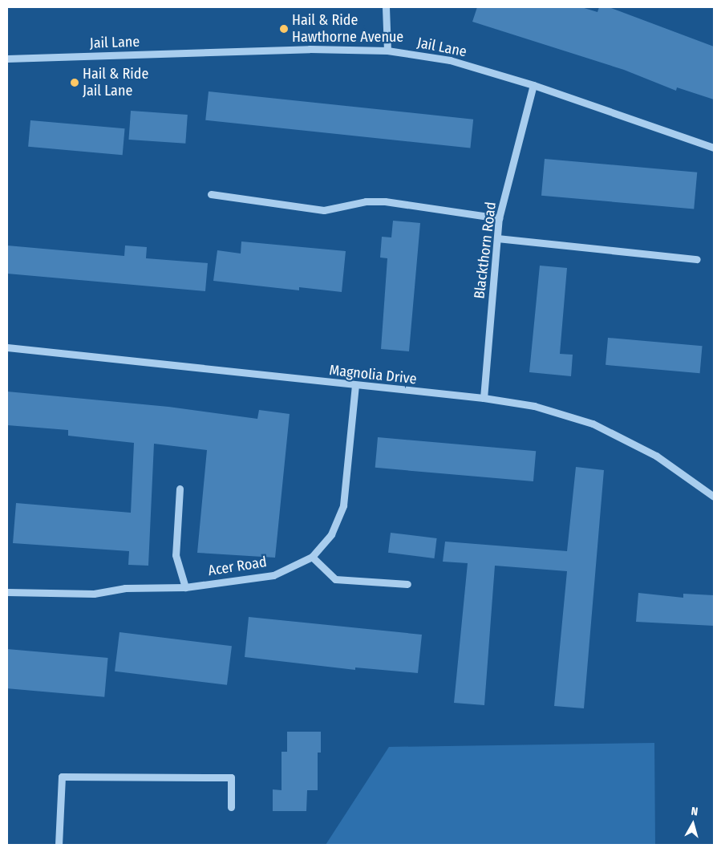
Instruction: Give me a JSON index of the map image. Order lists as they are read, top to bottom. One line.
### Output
{"streets":{"street":["Jail Lane","Blackthorn Road","Magnolia Drive","Acer Road"]},"crossings":[["Jail Lane","Blackthorn Road"],["Blackthorn Road","Magnolia Drive"],["Magnolia Drive","Acer Road"]],"places":["Hail & Ride Hawthorne Avenue","Hail & Ride Jail Lane"],"north":"top"}
